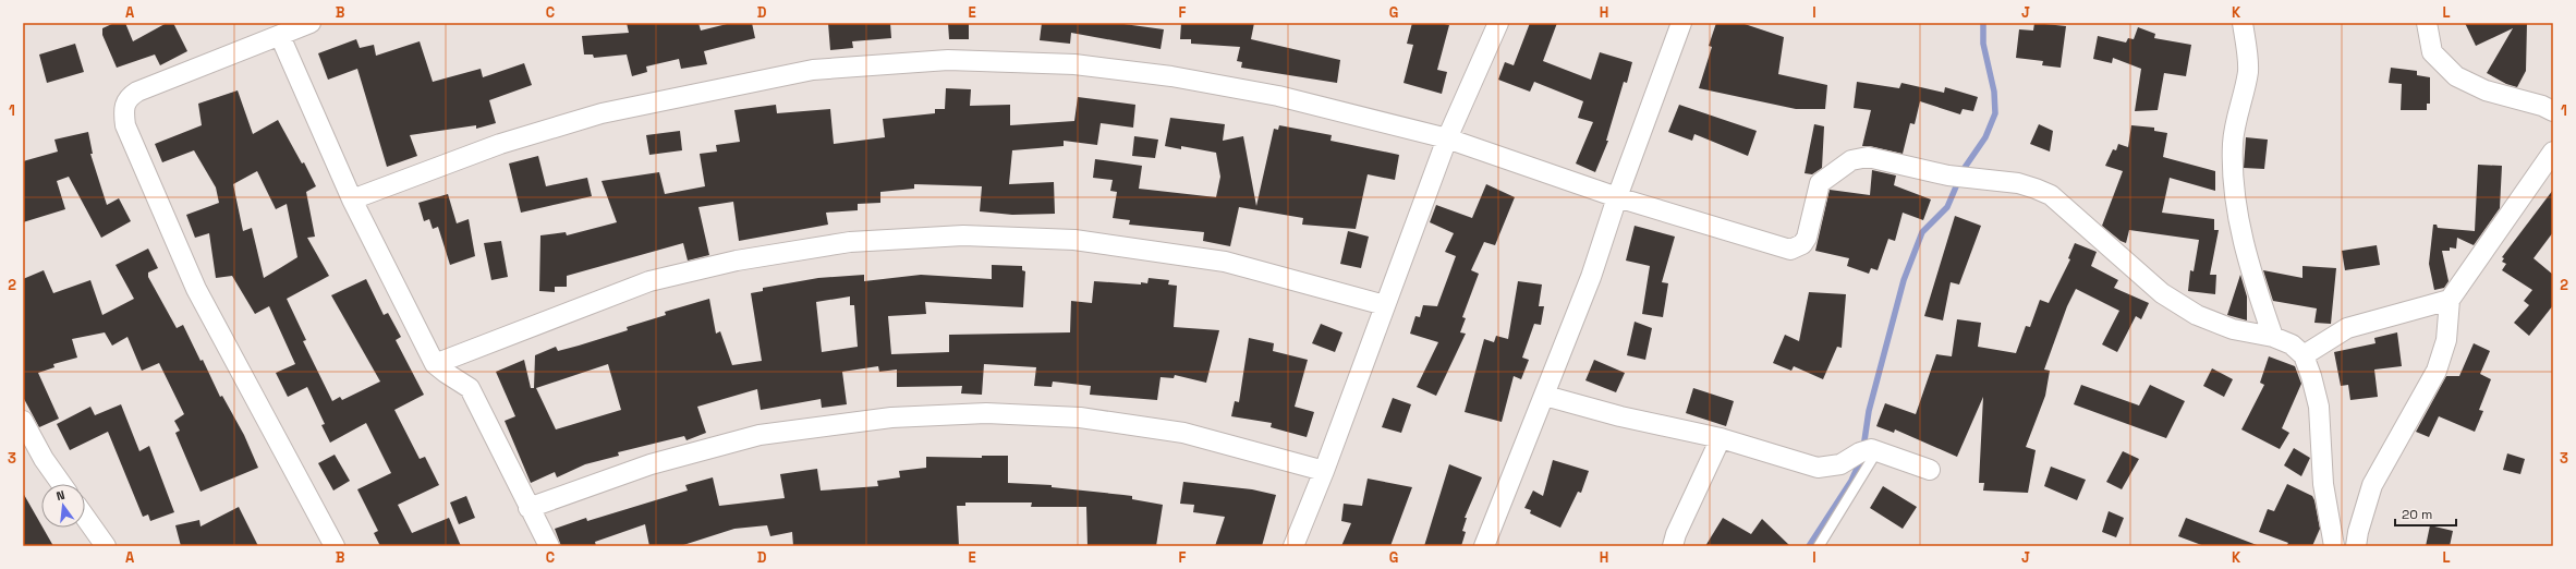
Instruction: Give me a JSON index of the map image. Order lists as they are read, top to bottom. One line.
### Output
{"scale_bar":"20 m","north":"top","grid":{"columns":["A","B","C","D","E","F","G","H","I","J","K","L"],"rows":["1","2","3"]}}
